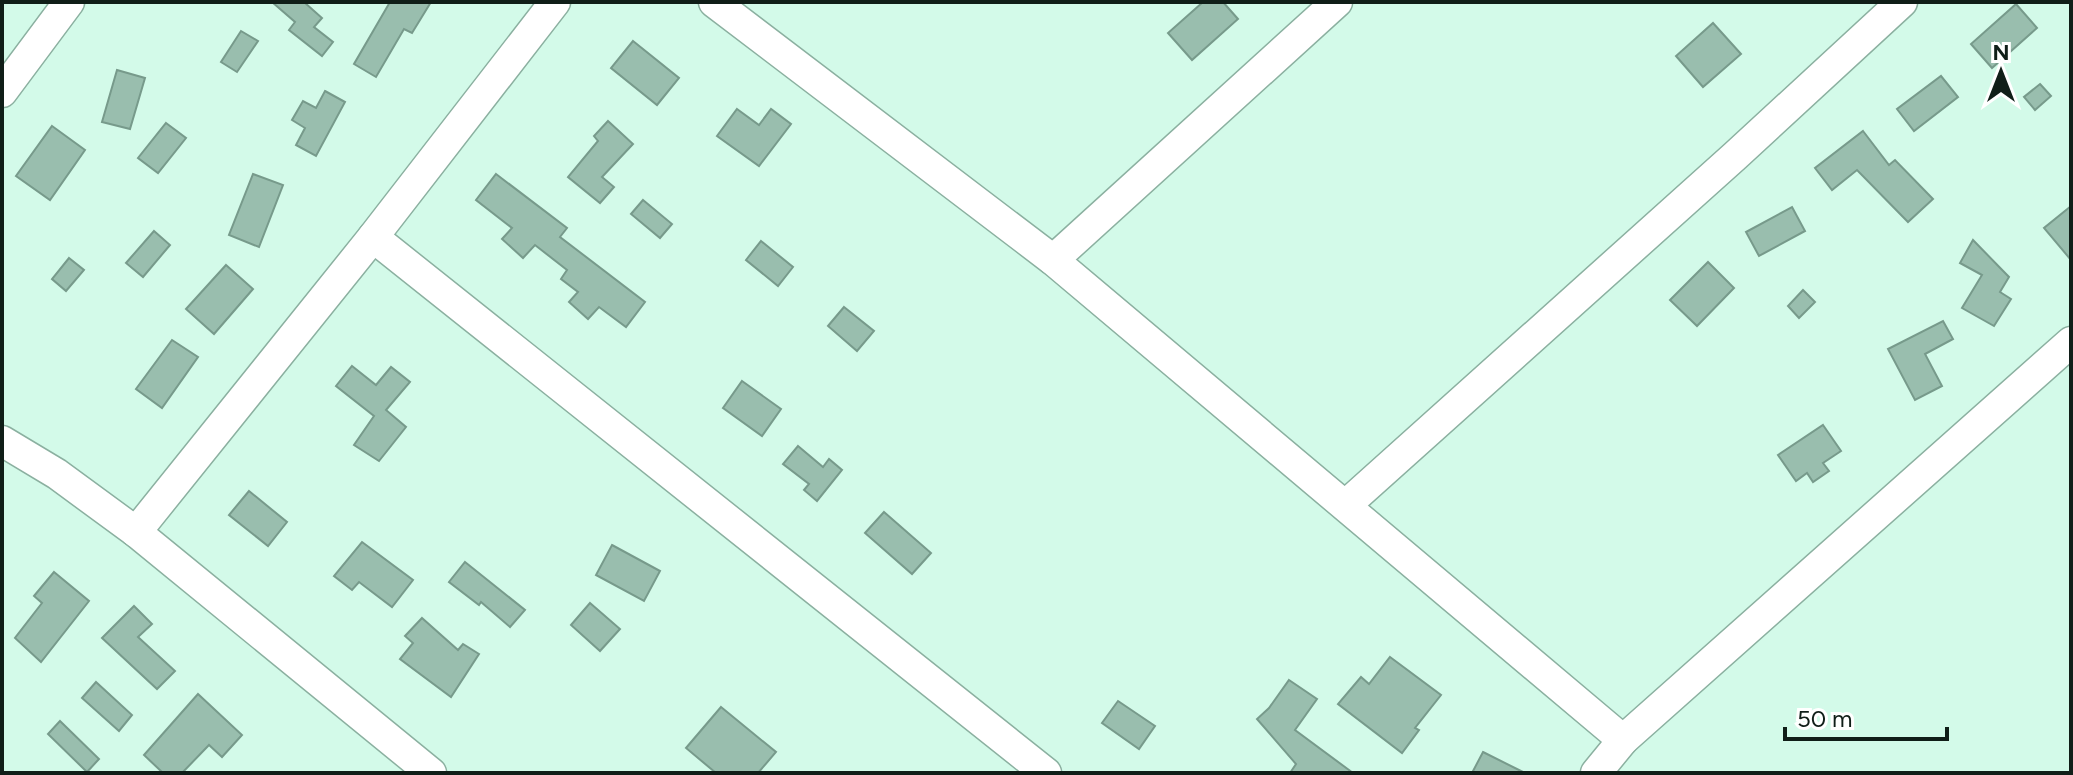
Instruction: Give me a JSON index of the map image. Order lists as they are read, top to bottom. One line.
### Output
{"scale_bar":"50 m","north":"top"}
